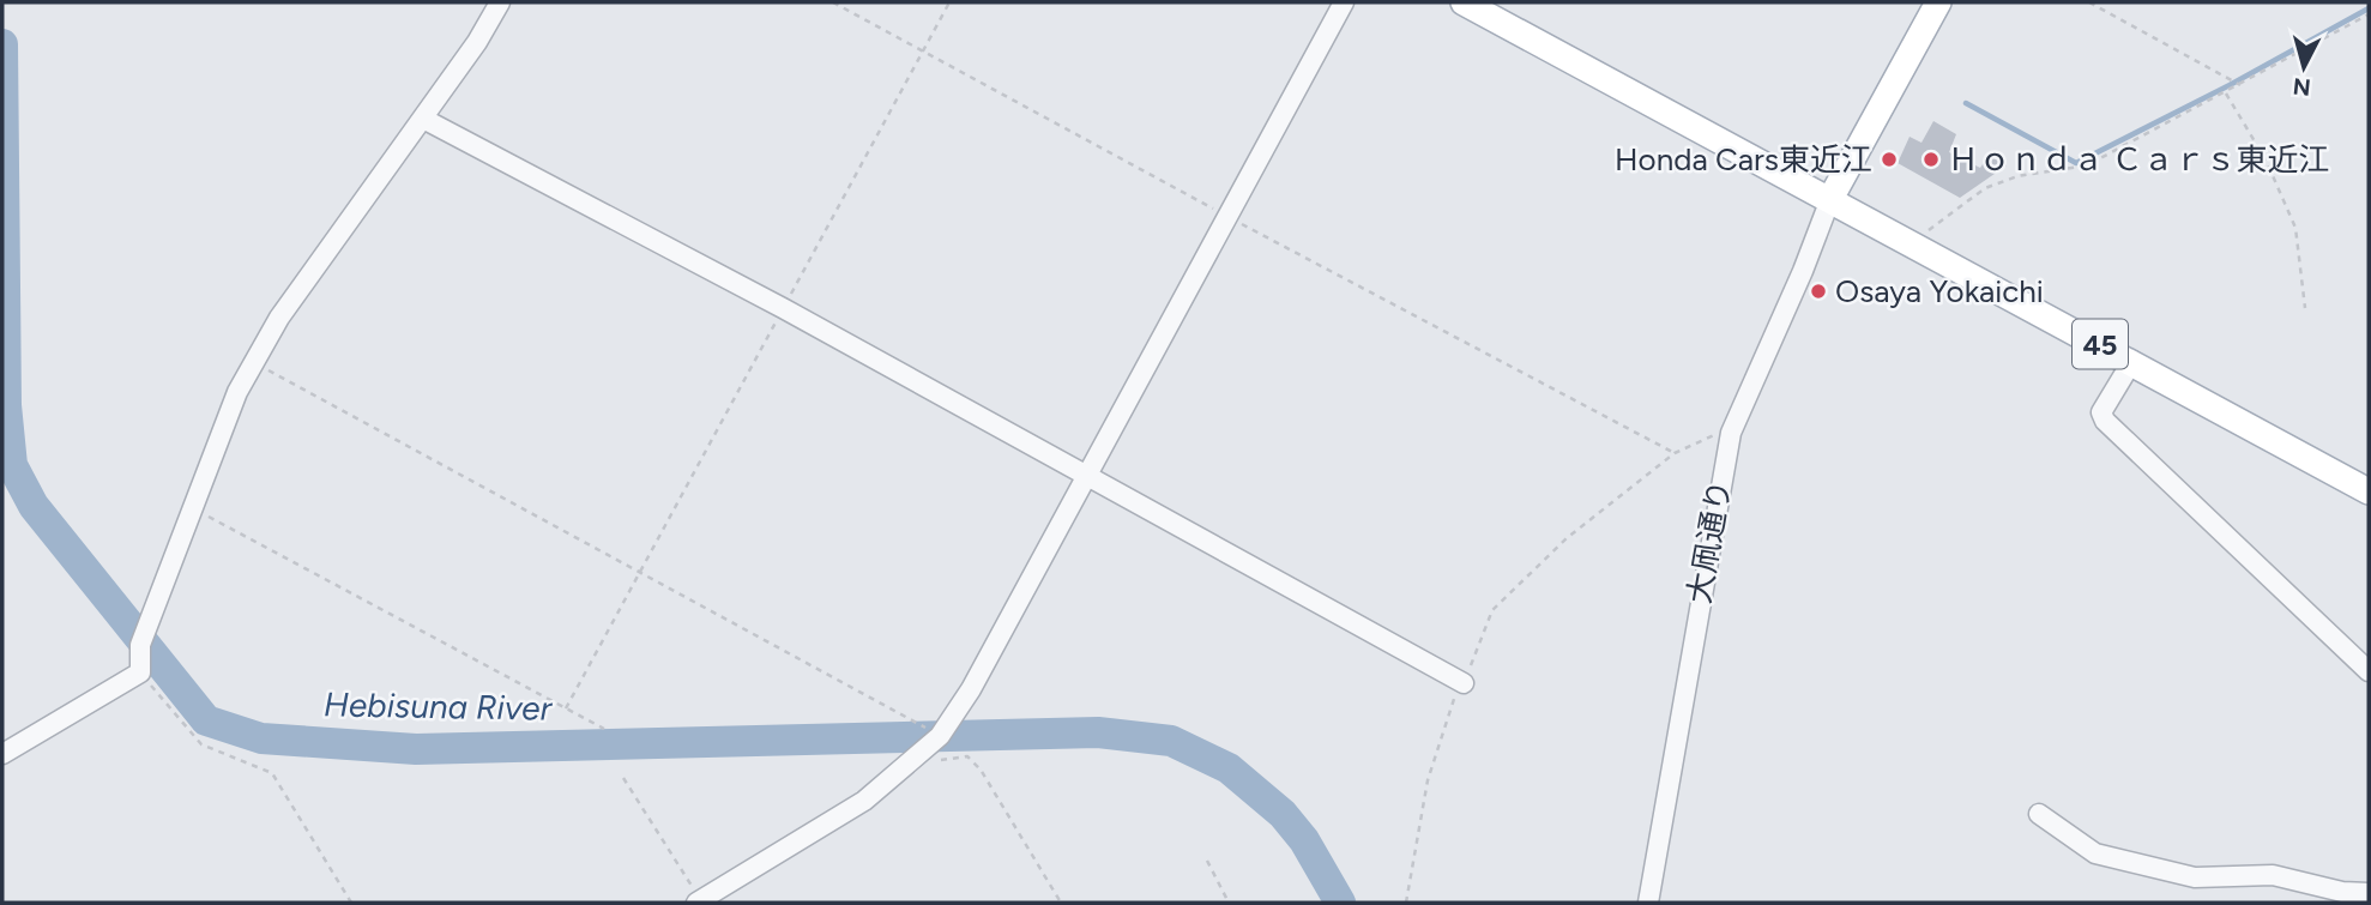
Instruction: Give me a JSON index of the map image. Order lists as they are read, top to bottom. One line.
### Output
{"streets":{"main road":["45"],"street":["大凧通り"]},"crossings":[["45","大凧通り"]],"water":["Hebisuna River"],"places":["Honda Cars東近江","Ｈｏｎｄａ Ｃａｒｓ東近江","Osaya Yokaichi"],"north":"bottom"}
